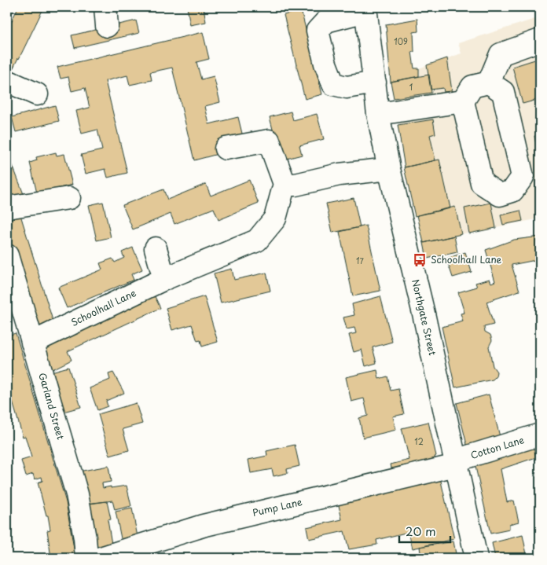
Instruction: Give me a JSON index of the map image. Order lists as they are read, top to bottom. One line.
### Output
{"streets":{"street":["Schoolhall Lane","Northgate Street","Garland Street","Cotton Lane","Pump Lane"]},"crossings":[["Schoolhall Lane","Garland Street"],["Northgate Street","Cotton Lane"],["Northgate Street","Pump Lane"],["Cotton Lane","Pump Lane"]],"places":{"bus stop":["Schoolhall Lane"]},"house_numbers":["109","1","17","12"],"scale_bar":"20 m"}
